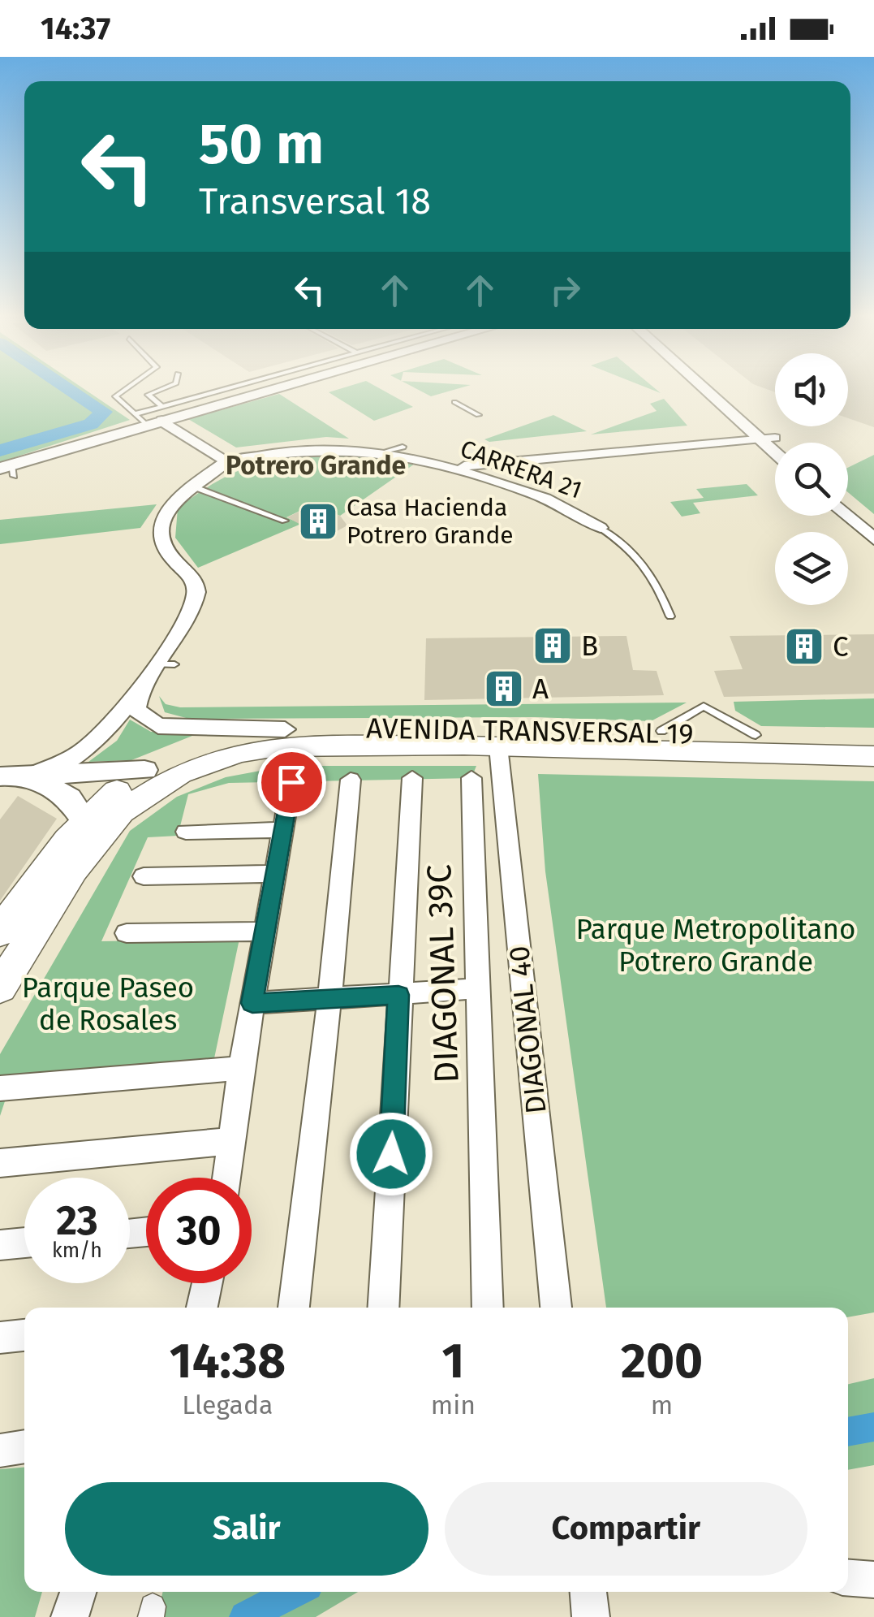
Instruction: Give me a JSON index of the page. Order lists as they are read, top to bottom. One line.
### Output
{"streets":{"main road":["AVENIDA TRANSVERSAL 19"],"street":["CARRERA 21","DIAGONAL 39C","DIAGONAL 40"]},"crossings":[["AVENIDA TRANSVERSAL 19","DIAGONAL 40"]],"districts":["Potrero Grande"],"parks":["Parque Metropolitano Potrero Grande","Parque Paseo de Rosales"],"places":{"building":["Casa Hacienda Potrero Grande","B","C","A"]},"page":{"status":"14:37","turn":["50 m","Transversal 18"],"speed":"23 km/h","limit":"30","eta":["14:38","Llegada","1","min","200","m"],"buttons":["Salir","Compartir"]}}
